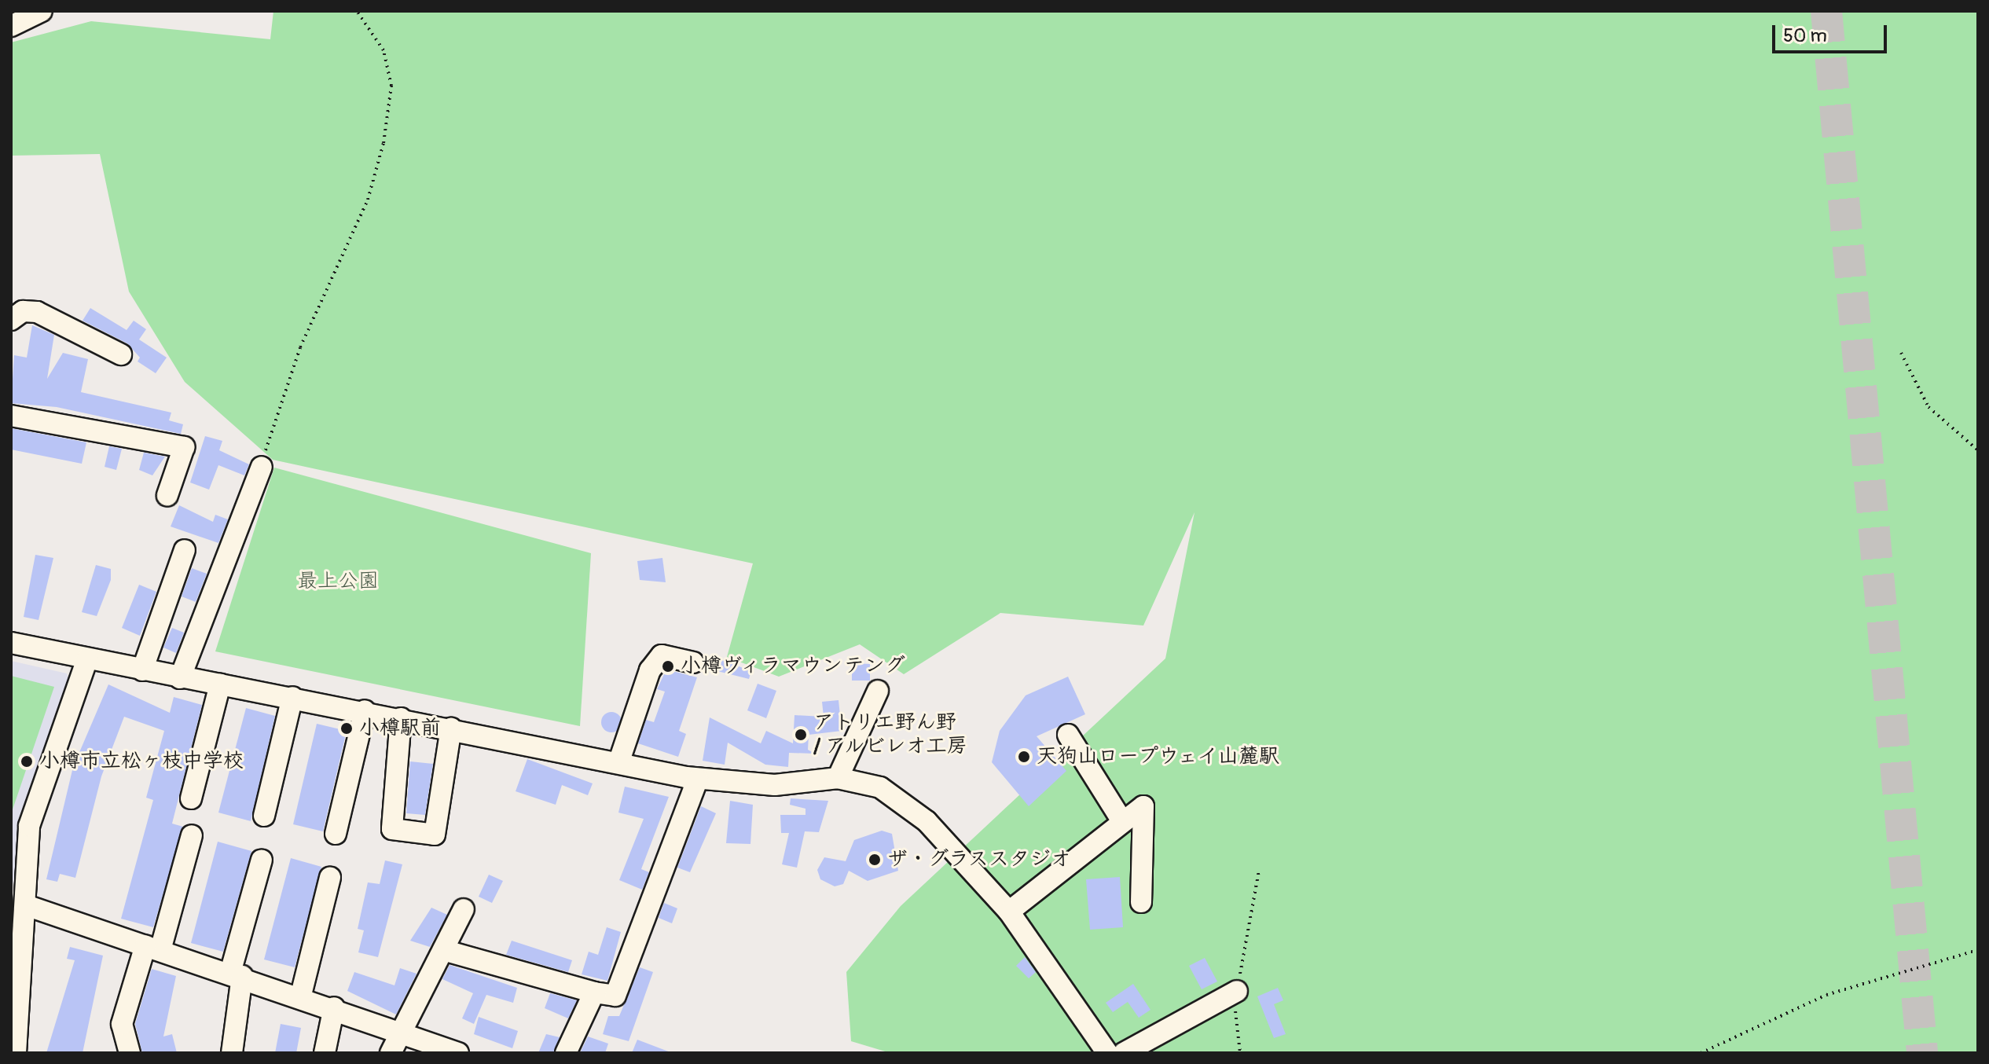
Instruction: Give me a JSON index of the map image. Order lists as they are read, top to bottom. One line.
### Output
{"parks":["最上公園"],"places":["小樽ヴィラマウンテング","小樽駅前","アトリエ野ん野 / アルビレオ工房","天狗山ロープウェイ山麓駅","小樽市立松ヶ枝中学校","ザ・グラススタジオ"],"scale_bar":"50 m"}
